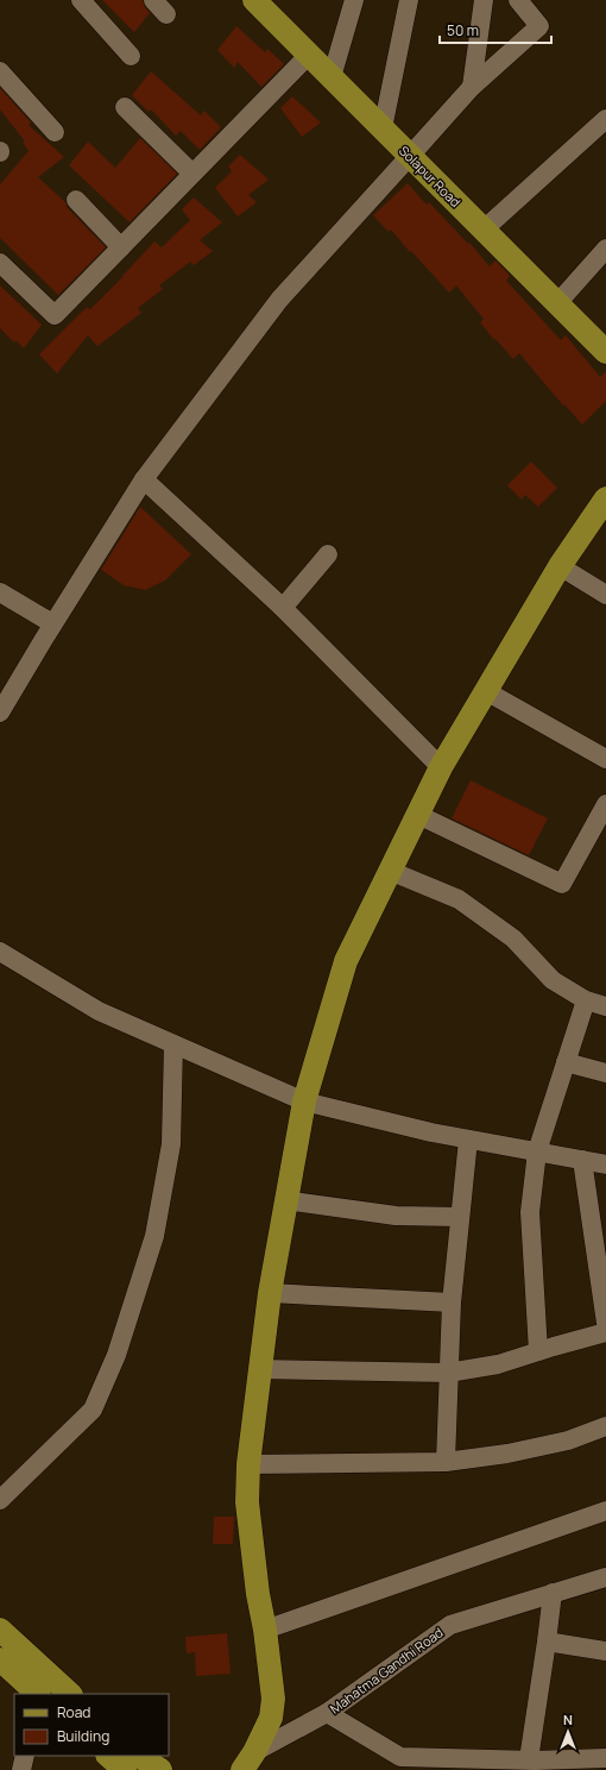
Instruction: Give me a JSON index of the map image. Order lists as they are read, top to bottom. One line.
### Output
{"streets":{"main road":["Solapur Road"],"street":["Mahatma Gandhi Road"]},"legend":["Road","Building"],"scale_bar":"50 m","north":"top"}
